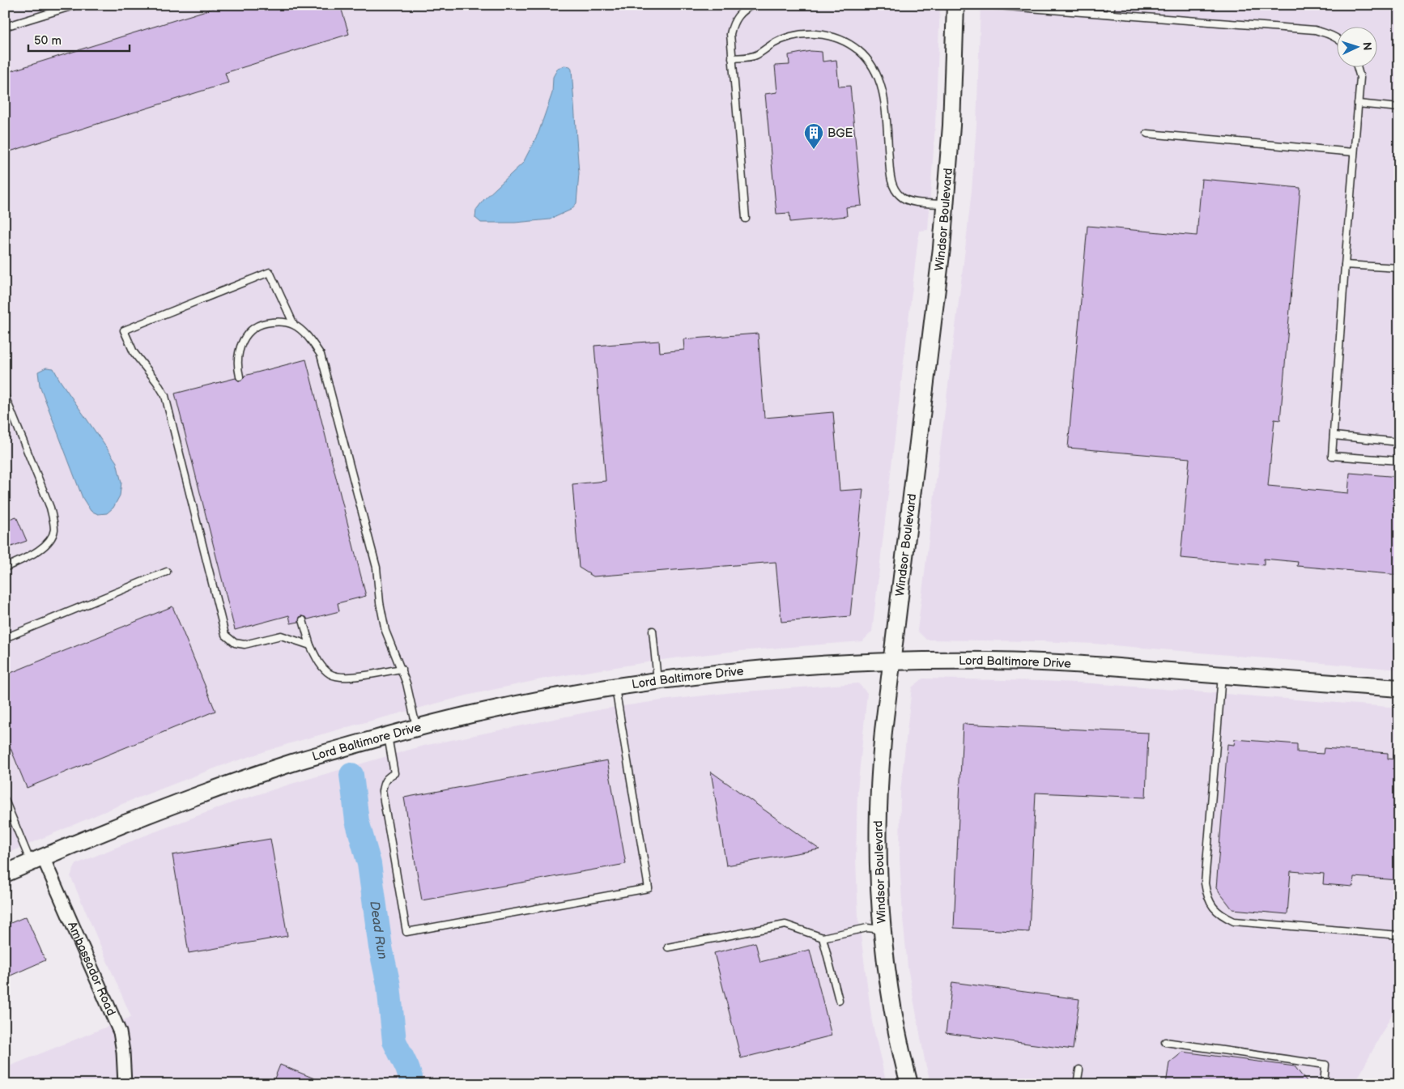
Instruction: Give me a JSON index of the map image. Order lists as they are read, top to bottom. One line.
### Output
{"streets":{"main road":["Windsor Boulevard","Lord Baltimore Drive"],"street":["Ambassador Road"]},"crossings":[["Windsor Boulevard","Lord Baltimore Drive"],["Lord Baltimore Drive","Ambassador Road"]],"water":["Dead Run"],"places":{"building":["BGE"]},"scale_bar":"50 m","north":"right"}
